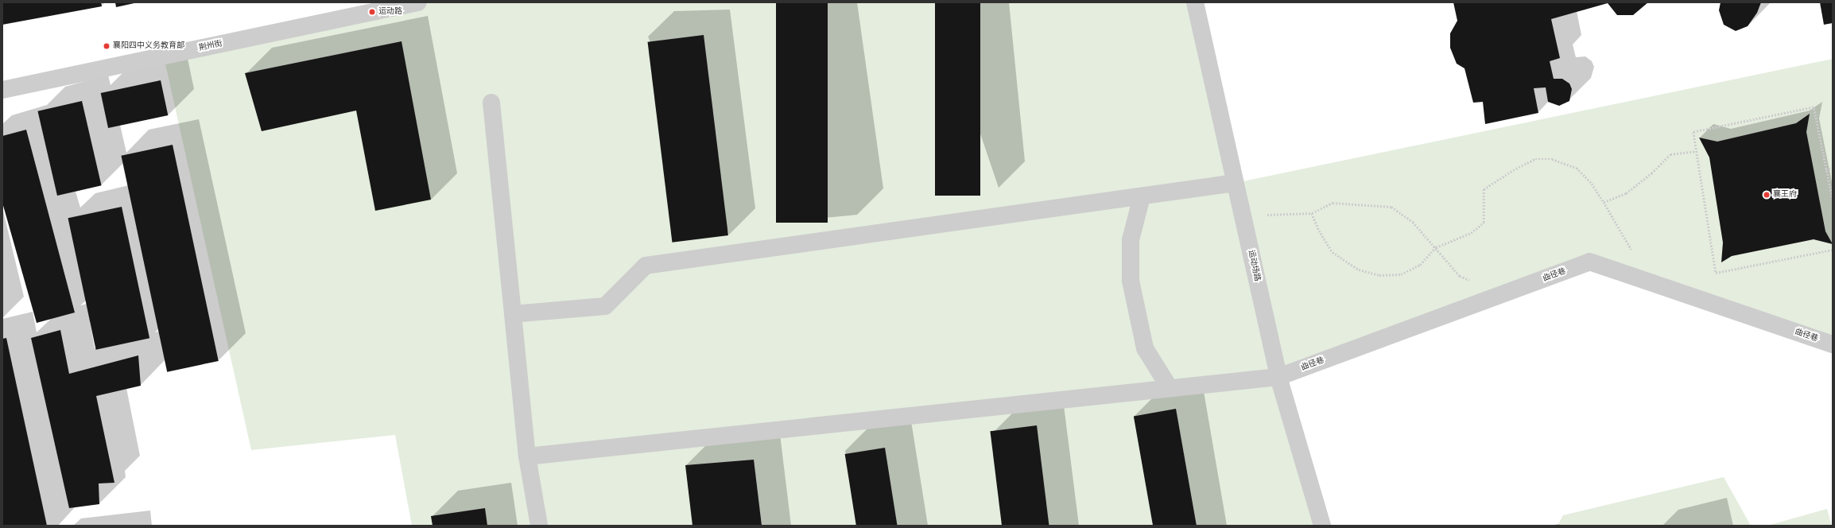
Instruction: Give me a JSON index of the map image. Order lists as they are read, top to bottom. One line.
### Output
{"streets":{"street":["荆州街","运动场路","曲径巷"]},"crossings":[["运动场路","曲径巷"]],"places":["运动路","襄阳四中义务教育部","襄王府"]}
